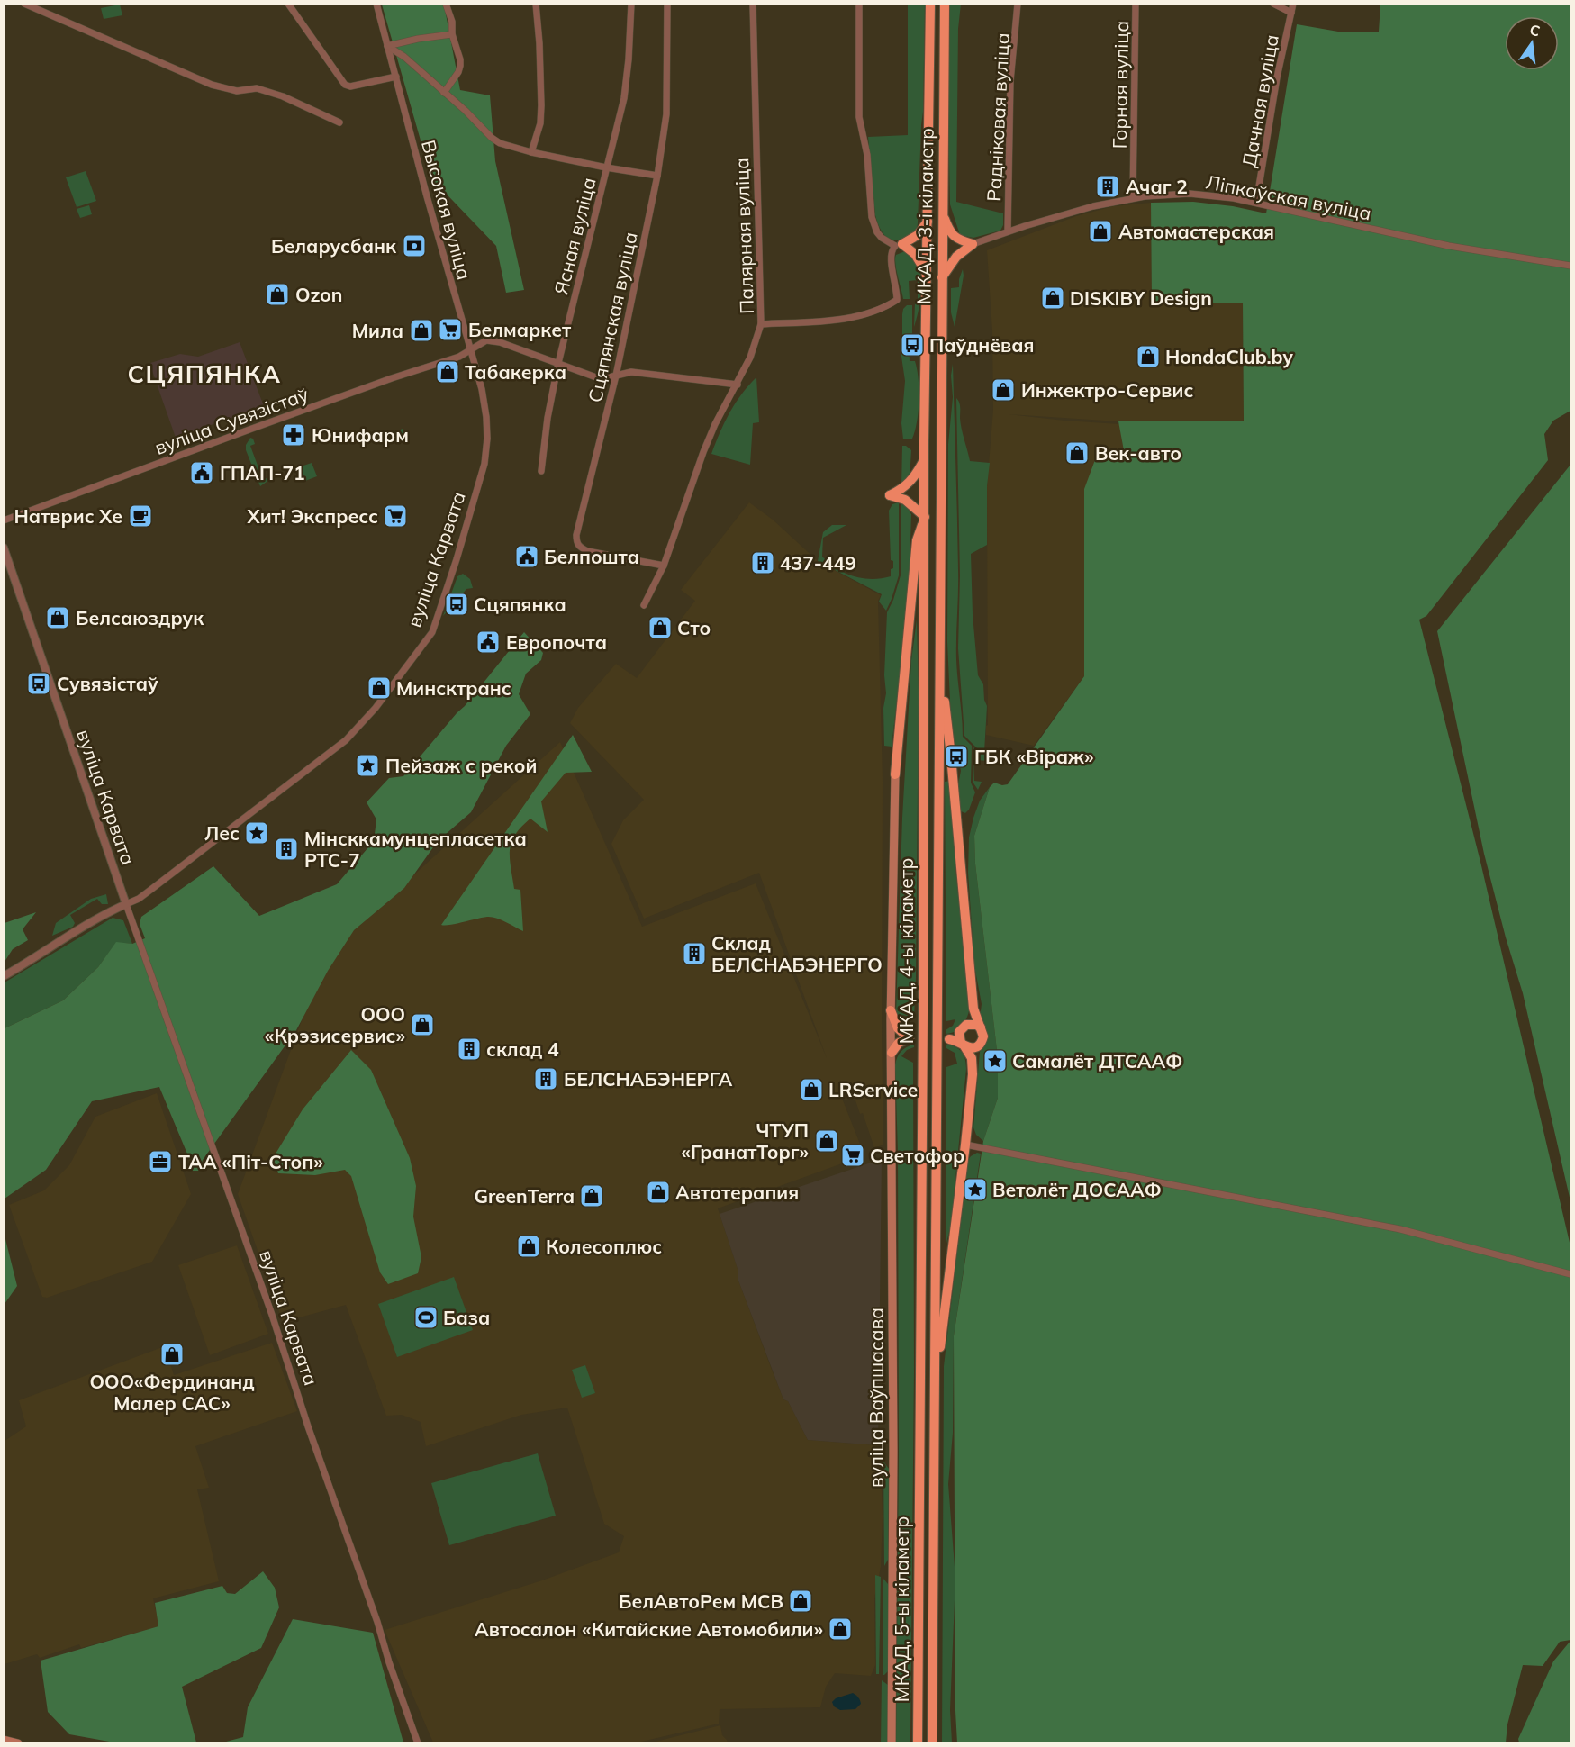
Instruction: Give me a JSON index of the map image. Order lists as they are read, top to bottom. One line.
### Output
{"streets":{"highway":["МКАД, 3-і кіламетр","МКАД, 4-ы кіламетр","МКАД, 5-ы кіламетр"],"main road":["вуліца Ваўпшасава"],"street":["Горная вуліца","Дачная вуліца","Радніковая вуліца","Ліпкаўская вуліца","Высокая вуліца","Ясная вуліца","Палярная вуліца","Сцяпянская вуліца","вуліца Сувязістаў","вуліца Карвата"]},"crossings":[["Горная вуліца","Ліпкаўская вуліца"],["Дачная вуліца","Ліпкаўская вуліца"],["Радніковая вуліца","Ліпкаўская вуліца"],["Высокая вуліца","Ясная вуліца"],["Высокая вуліца","вуліца Сувязістаў"],["Высокая вуліца","вуліца Карвата"],["МКАД, 3-і кіламетр","МКАД, 4-ы кіламетр"],["Ясная вуліца","Сцяпянская вуліца"],["Ясная вуліца","вуліца Сувязістаў"],["Палярная вуліца","Сцяпянская вуліца"],["Палярная вуліца","вуліца Сувязістаў"],["Сцяпянская вуліца","вуліца Сувязістаў"],["вуліца Сувязістаў","вуліца Карвата"],["МКАД, 4-ы кіламетр","МКАД, 5-ы кіламетр"]],"districts":["СЦЯПЯНКА"],"places":{"building":["Ачаг 2","437-449","Мінсккамунцепласетка РТС-7","Склад БЕЛСНАБЭНЕРГО","склад 4","БЕЛСНАБЭНЕРГА"],"shop":["Автомастерская","Ozon","DISKIBY Design","Мила","HondaClub.by","Табакерка","Инжектро-Сервис","Век-авто","Белсаюздрук","Сто","Минсктранс","ООО «Крэзисервис»","LRService","ЧТУП «ГранатТорг»","Автотерапия","GreenTerra","Колесоплюс","ООО«Фердинанд Малер САС»","БелАвтоРем MCB","Автосалон «Китайские Автомобили»"],"bank":["Беларусбанк"],"supermarket":["Белмаркет","Хит! Экспресс","Светофор"],"bus stop":["Паўднёвая","Сцяпянка","Сувязістаў","ГБК «Віраж»"],"pharmacy":["Юнифарм"],"public building":["ГПАП-71","Белпошта","Европочта"],"cafe":["Натврис Хе"],"place":["Пейзаж с рекой","Лес","Самалёт ДТСААФ","Ветолёт ДОСААФ"],"office":["ТАА «Піт-Стоп»"],"sports":["База"]},"north":"top"}
